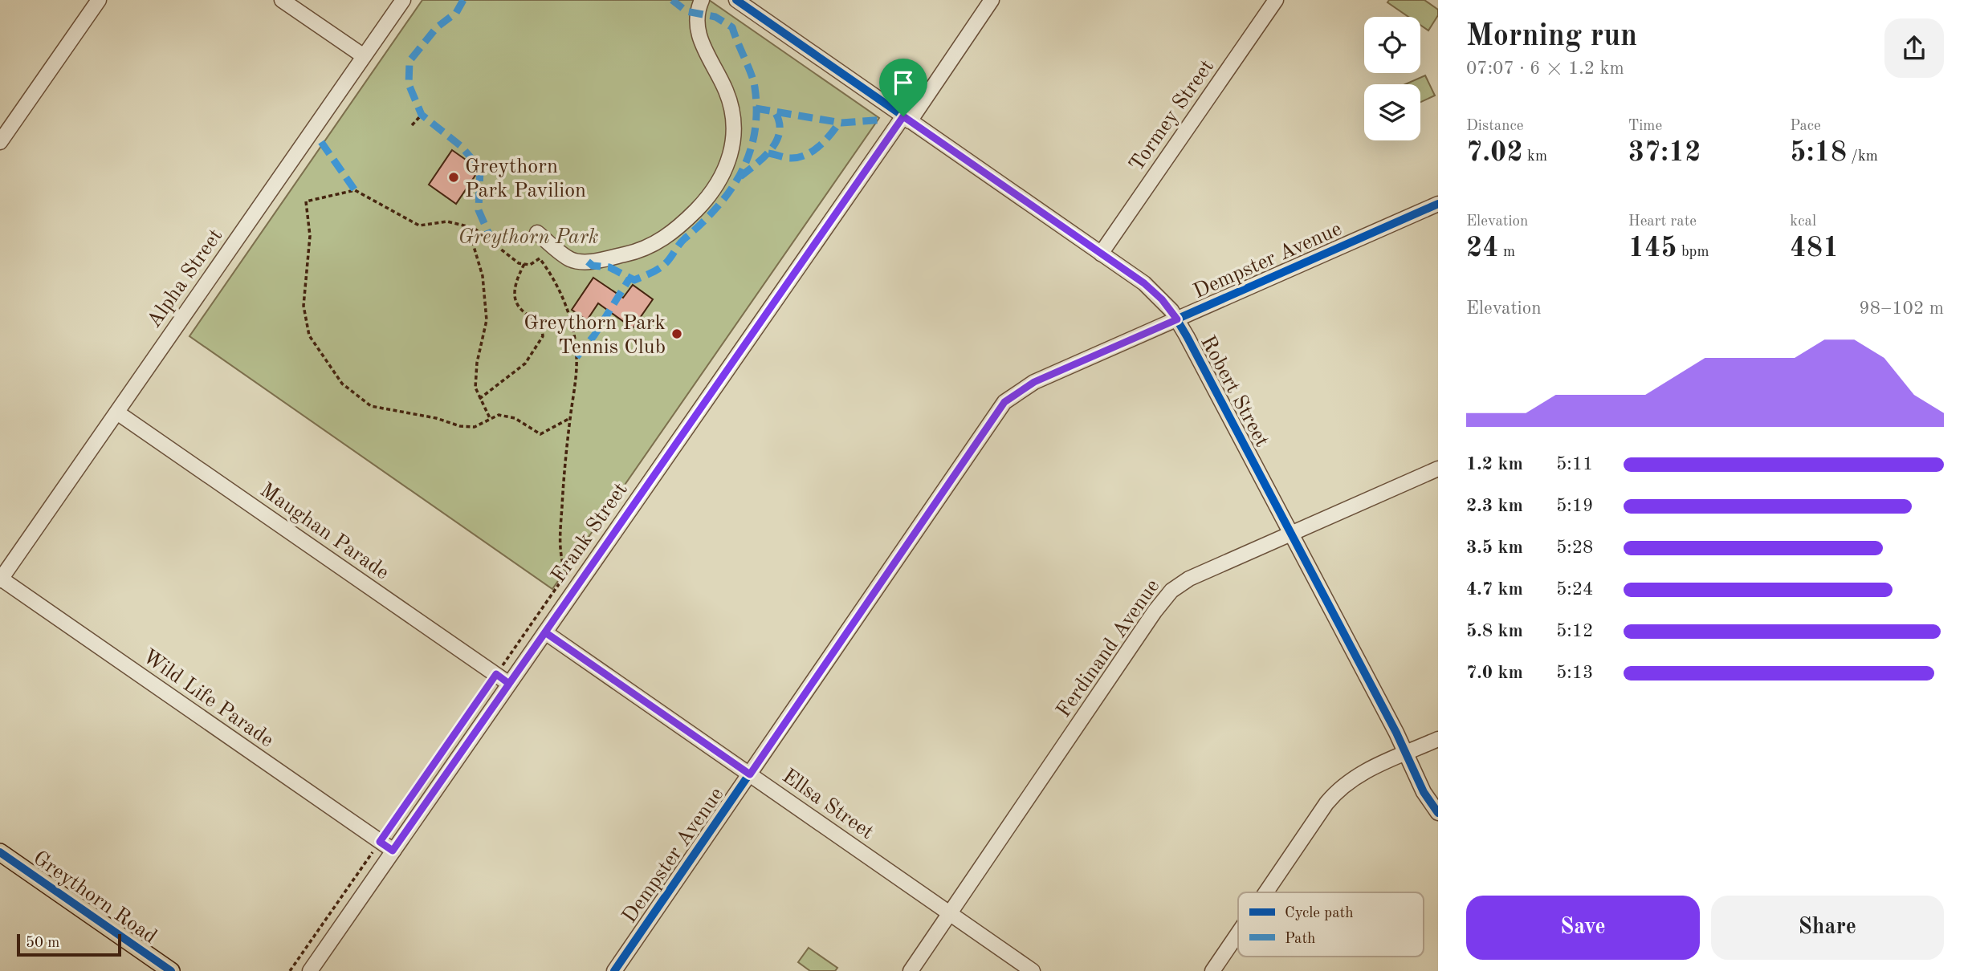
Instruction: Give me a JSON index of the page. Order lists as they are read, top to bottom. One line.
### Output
{"streets":{"main road":["Greythorn Road"],"street":["Tormey Street","Dempster Avenue","Alpha Street","Robert Street","Maughan Parade","Frank Street","Ferdinand Avenue","Wild Life Parade","Ellsa Street"]},"crossings":[["Tormey Street","Robert Street"],["Dempster Avenue","Robert Street"],["Dempster Avenue","Ellsa Street"],["Alpha Street","Maughan Parade"],["Alpha Street","Wild Life Parade"],["Robert Street","Frank Street"],["Robert Street","Ferdinand Avenue"],["Maughan Parade","Frank Street"],["Frank Street","Wild Life Parade"],["Frank Street","Ellsa Street"],["Ferdinand Avenue","Ellsa Street"]],"parks":["Greythorn Park"],"places":["Greythorn Park Pavilion","Greythorn Park Tennis Club"],"legend":["Cycle path","Path"],"scale_bar":"50 m","page":{"heading":["Morning run","07:07 · 6 × 1.2 km"],"stats":[["Distance","7.02 km"],["Time","37:12"],["Pace","5:18 /km"],["Elevation","24 m"],["Heart rate","145 bpm"],["kcal","481"]],"chart":["Elevation","98–102 m"],"list":[{"name":"1.2 km","note":"5:11"},{"name":"2.3 km","note":"5:19"},{"name":"3.5 km","note":"5:28"},{"name":"4.7 km","note":"5:24"},{"name":"5.8 km","note":"5:12"},{"name":"7.0 km","note":"5:13"}],"buttons":["Save","Share"],"scale":"50 m"}}
